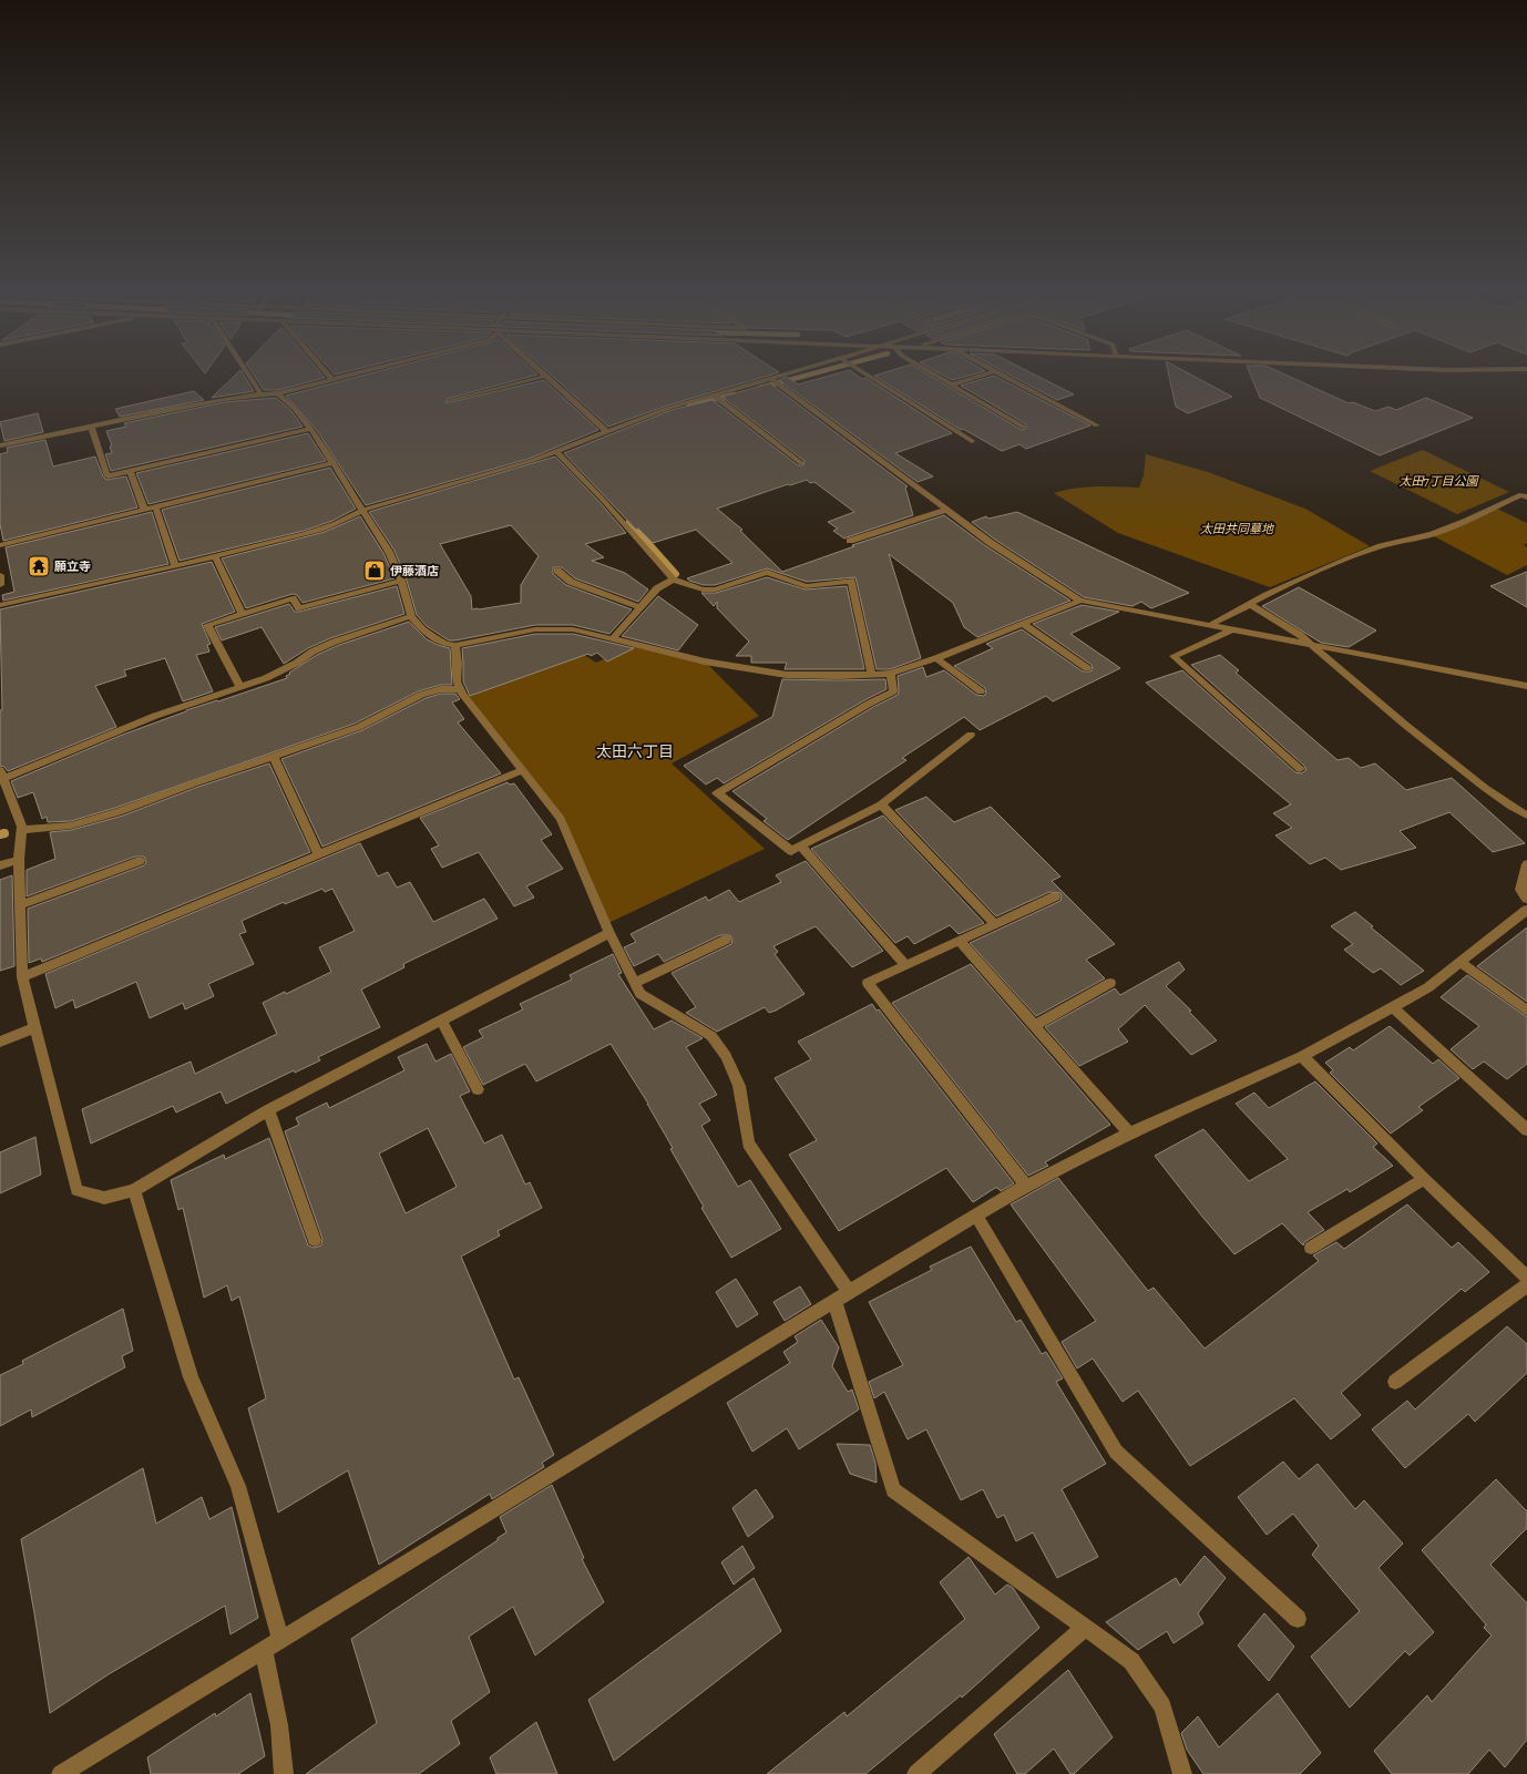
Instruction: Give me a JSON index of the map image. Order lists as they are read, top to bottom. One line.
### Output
{"districts":["太田六丁目"],"parks":["太田7丁目公園","太田共同墓地"],"places":{"temple":["願立寺"],"shop":["伊藤酒店"]}}
